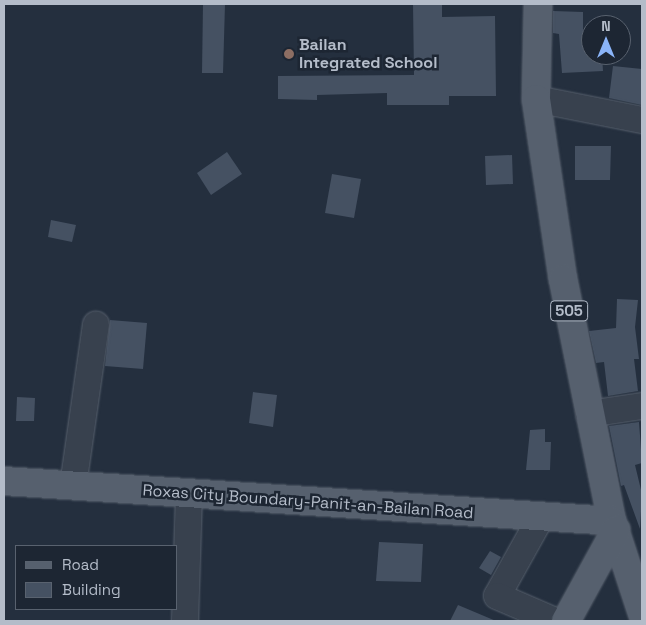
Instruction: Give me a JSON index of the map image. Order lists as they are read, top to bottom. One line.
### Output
{"streets":{"main road":["505","Roxas City Boundary-Panit-an-Bailan Road"]},"crossings":[["505","Roxas City Boundary-Panit-an-Bailan Road"]],"places":["Bailan Integrated School"],"legend":["Road","Building"],"north":"top"}
